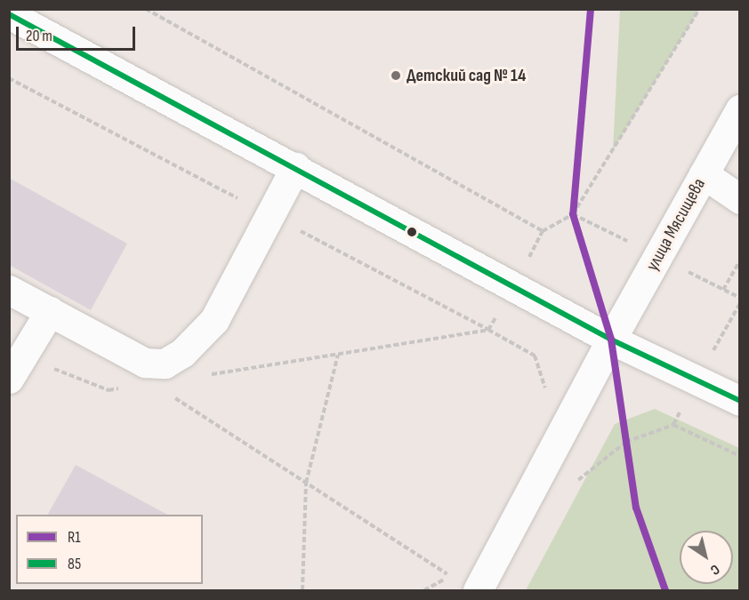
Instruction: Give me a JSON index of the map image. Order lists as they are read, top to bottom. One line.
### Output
{"streets":{"main road":["улица Мясищева"]},"places":["Детский сад № 14"],"lines":["transit line R1","transit line 85"],"legend":["R1","85"],"scale_bar":"20 m","north":"bottom right"}
